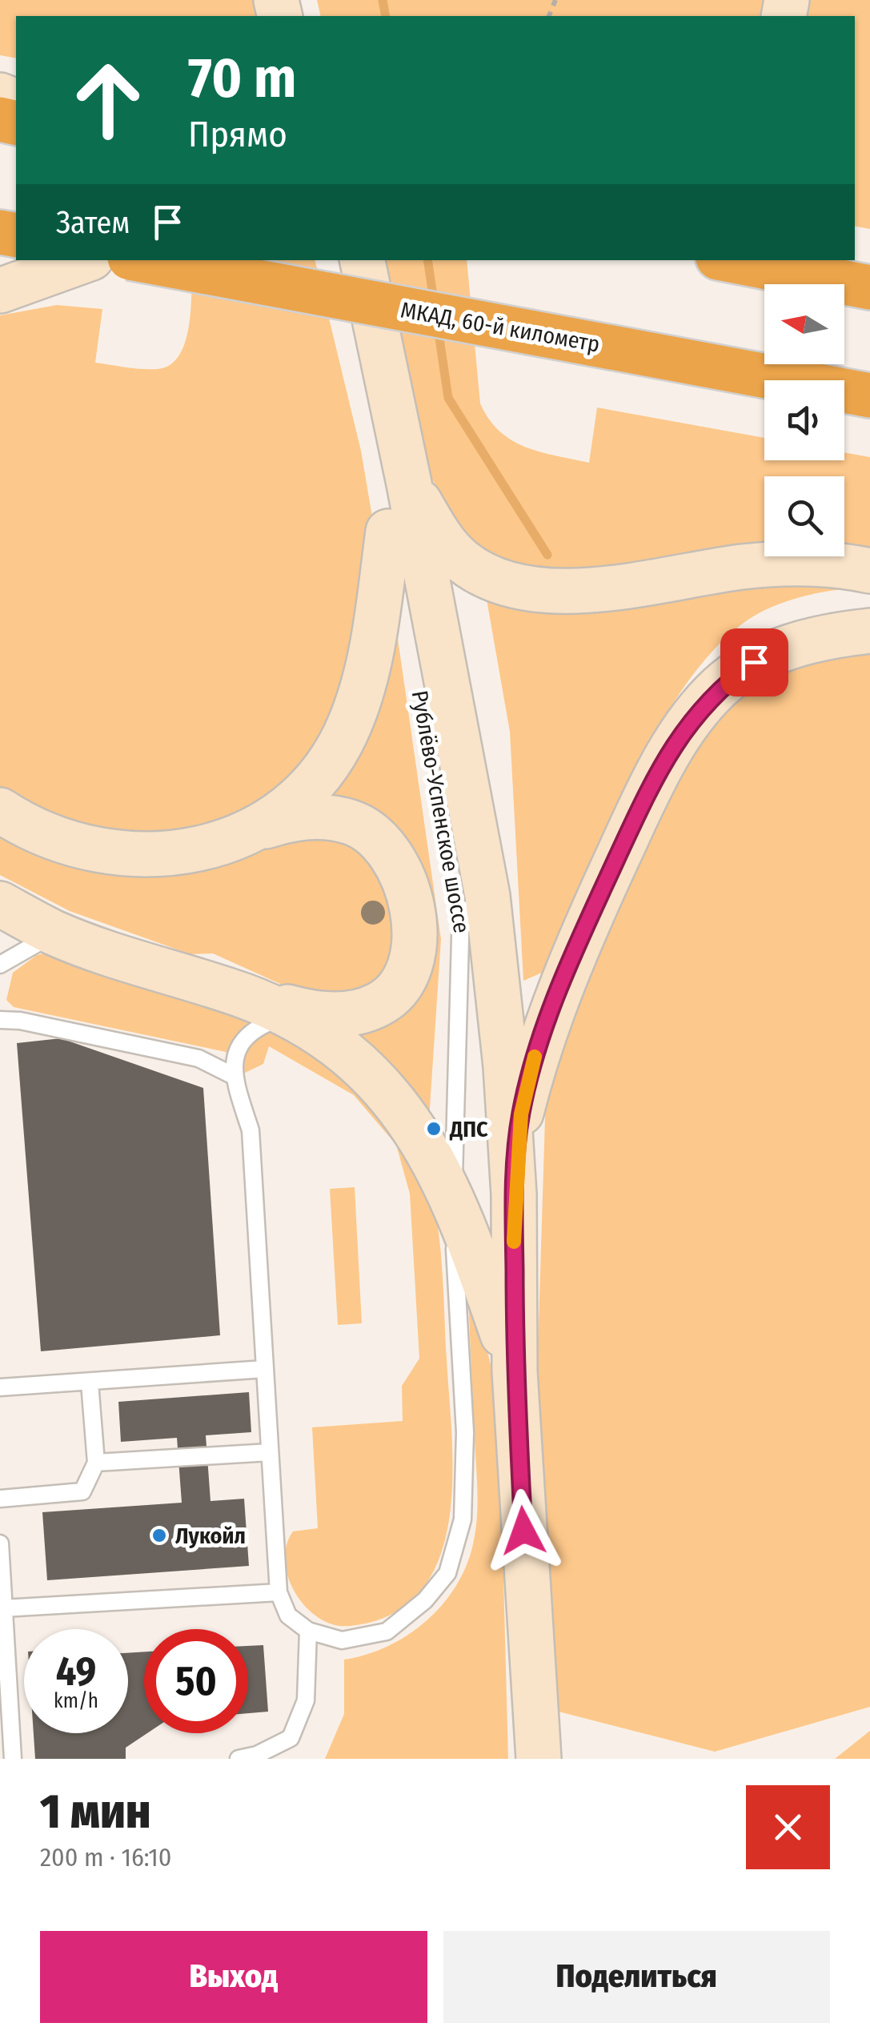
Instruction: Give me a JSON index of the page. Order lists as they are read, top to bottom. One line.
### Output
{"streets":{"highway":["МКАД, 60-й километр"],"main road":["Рублёво-Успенское шоссе"]},"places":["ДПС","Лукойл"],"north":"left","page":{"turn":["70 m","Прямо"],"then":"Затем","speed":"49 km/h","limit":"50","heading":["1 мин","200 m · 16:10"],"buttons":["Выход","Поделиться"]}}
